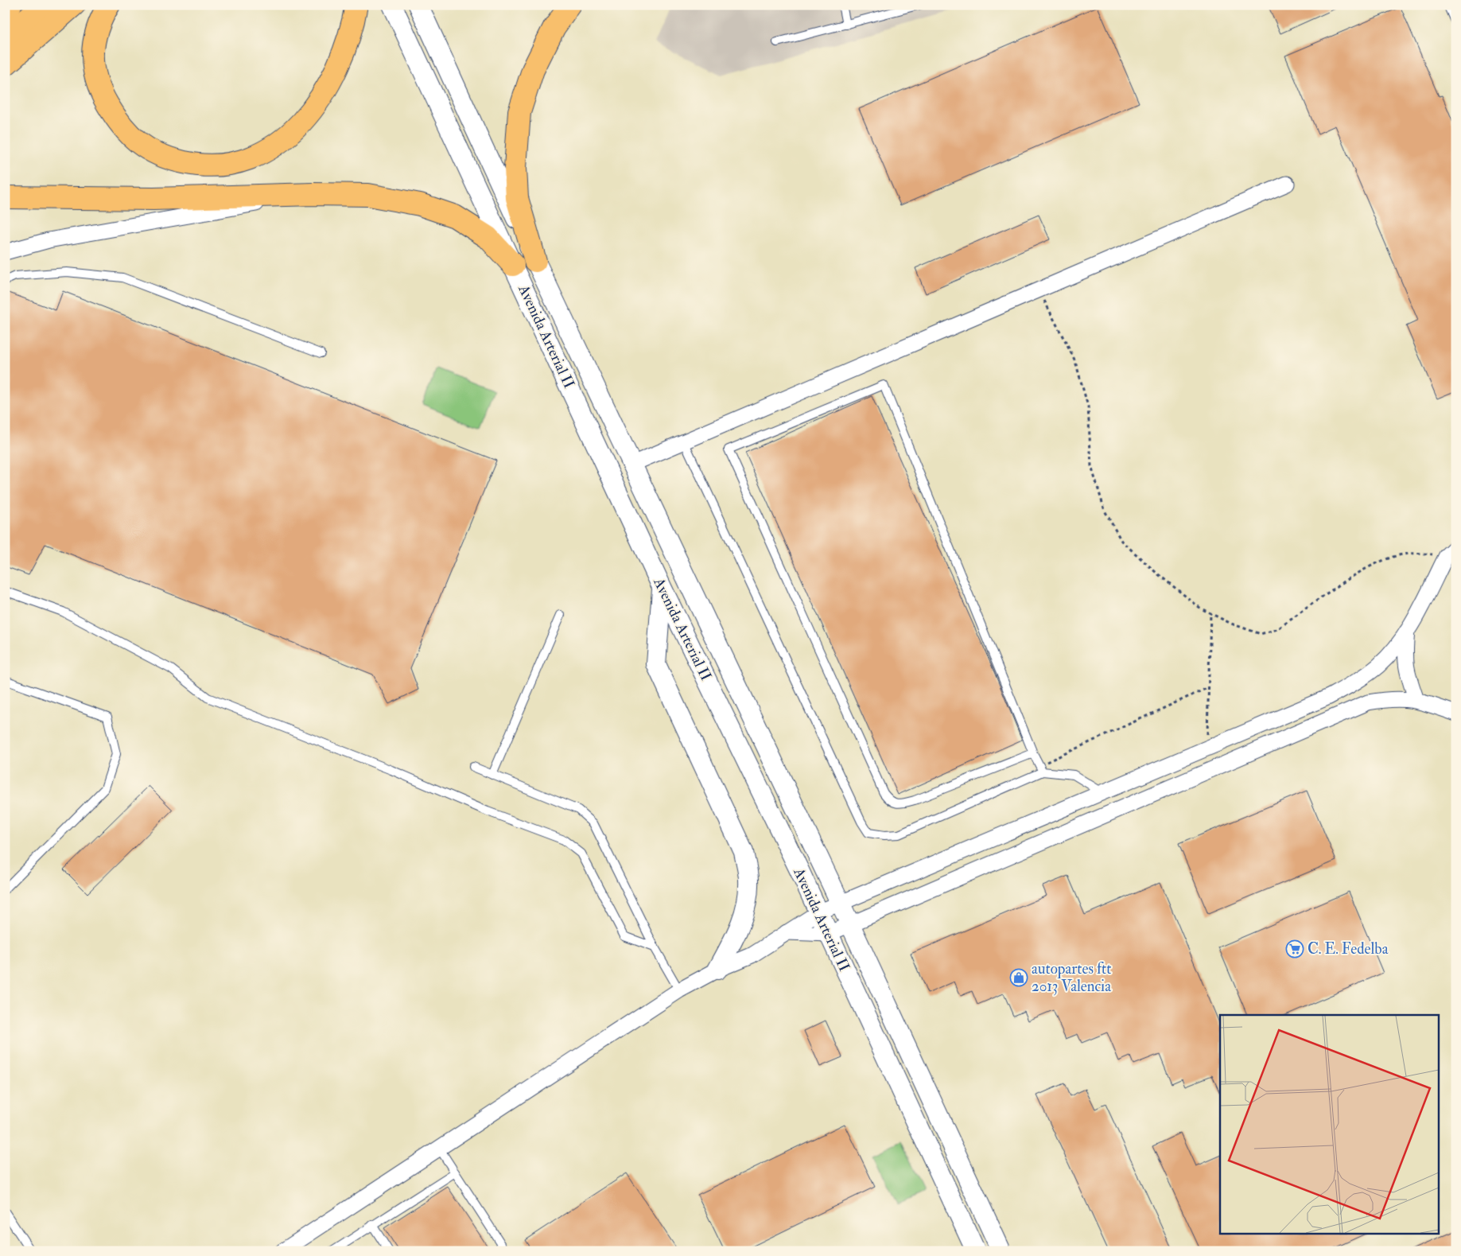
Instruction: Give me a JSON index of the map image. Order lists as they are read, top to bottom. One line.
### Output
{"streets":{"street":["Avenida Arterial II"]},"places":{"supermarket":["C. E. Fedelba"],"shop":["autopartes ftt 2013 Valencia"]}}
